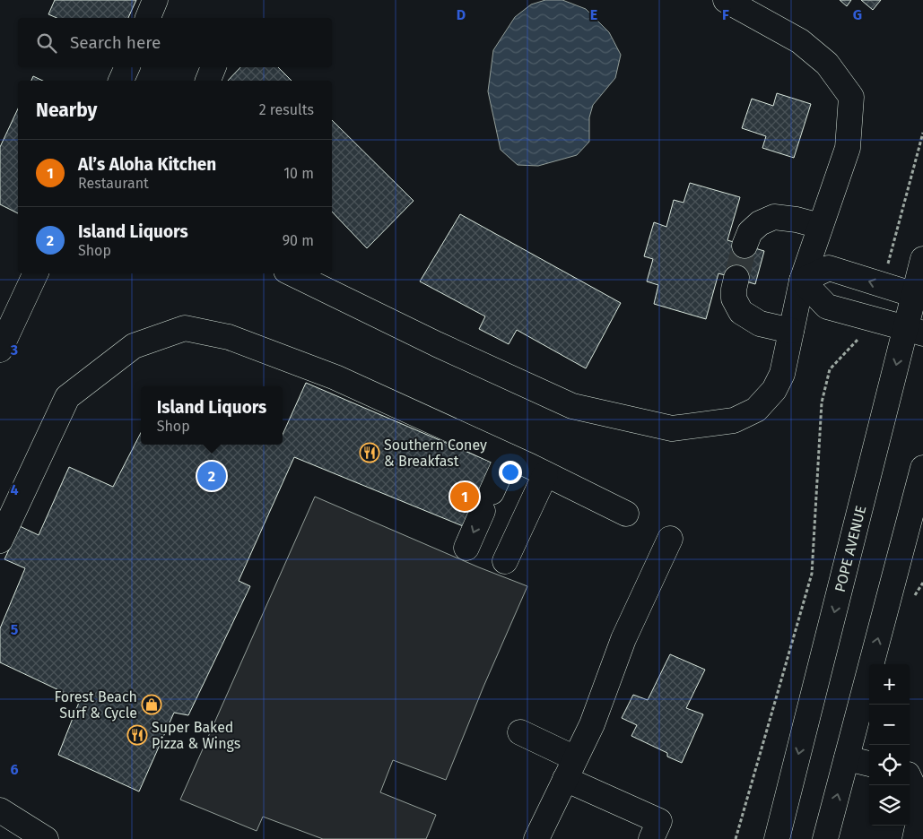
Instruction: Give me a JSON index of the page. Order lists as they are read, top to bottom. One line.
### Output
{"streets":{"main road":["POPE AVENUE"]},"places":{"restaurant":["Southern Coney & Breakfast","Super Baked Pizza & Wings"],"shop":["Forest Beach Surf & Cycle"]},"page":{"search":"Search here","heading":["Nearby","2 results"],"list":[{"mark":"1","name":"Al’s Aloha Kitchen","note":"Restaurant","value":"10 m"},{"mark":"2","name":"Island Liquors","note":"Shop","value":"90 m"}],"popup":["Island Liquors","Shop"],"pins":["2","1"],"map_buttons":["+","−"]},"grid":{"columns":["D","E","F","G"],"rows":["3","4","5","6"]}}
